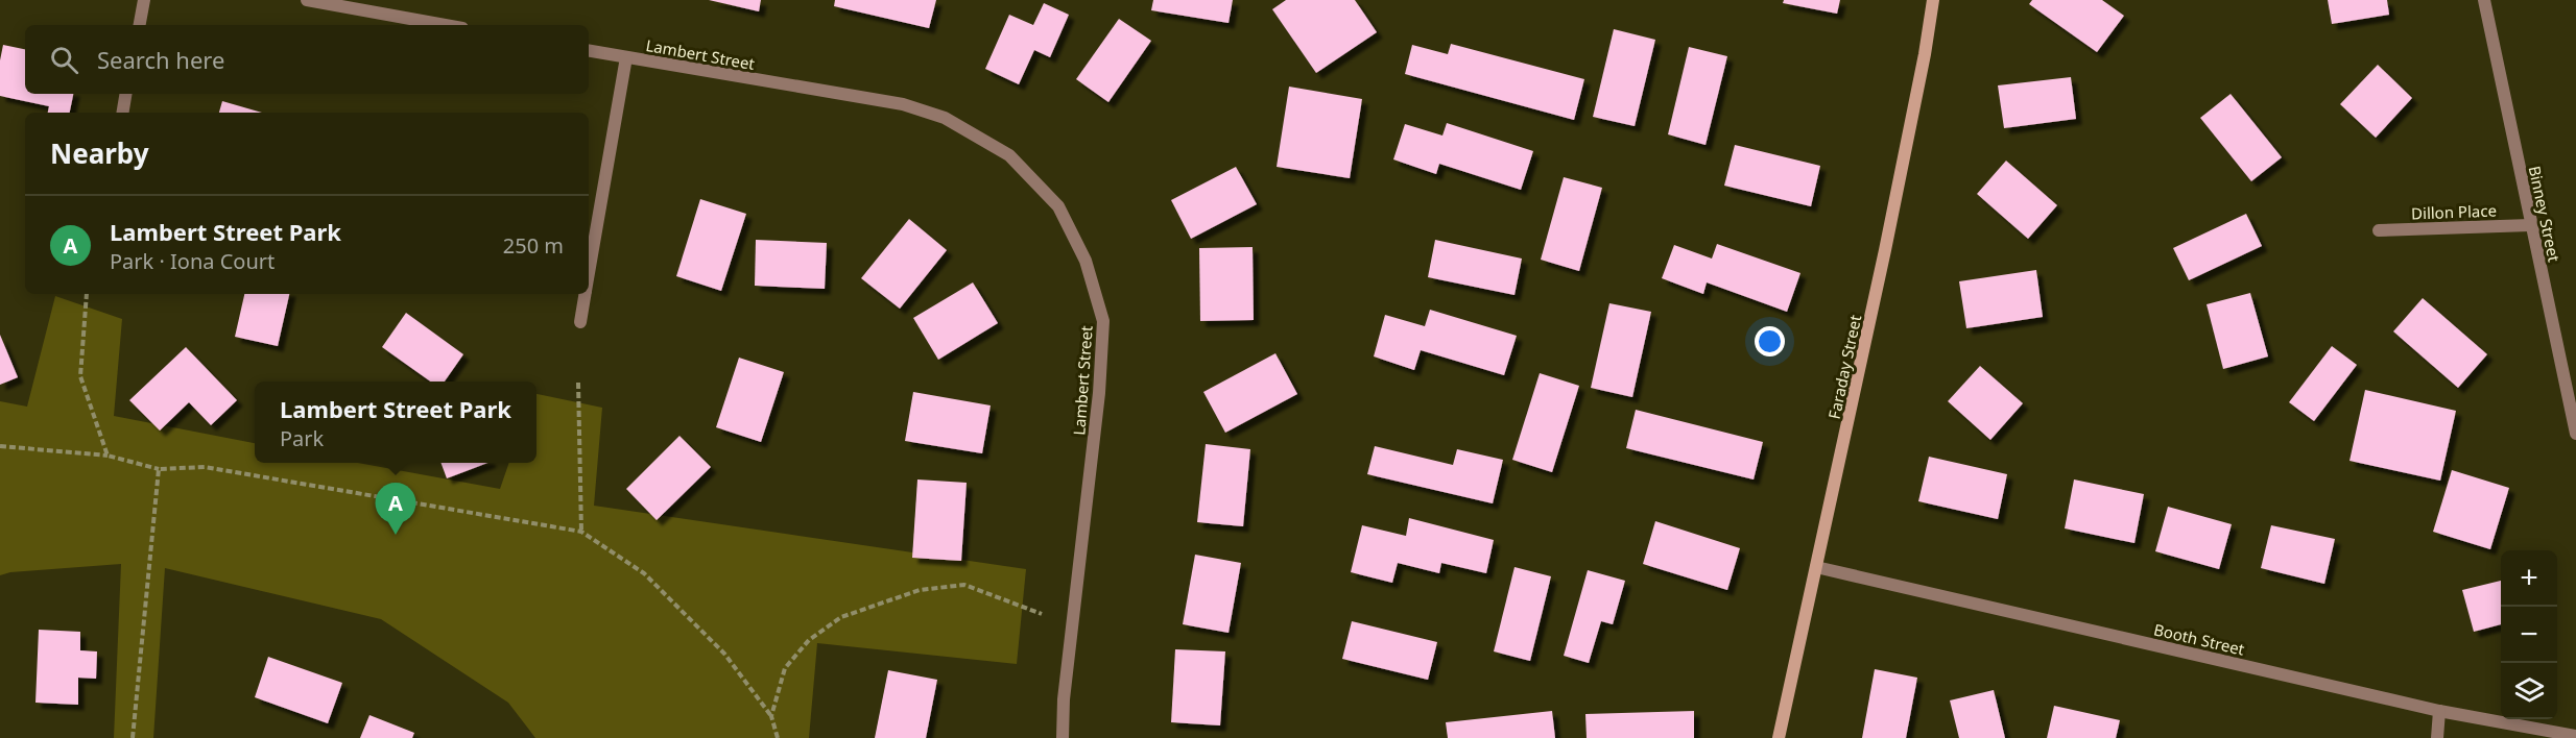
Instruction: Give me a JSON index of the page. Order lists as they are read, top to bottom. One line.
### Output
{"streets":{"street":["Lambert Street","Dillon Place","Binney Street","Faraday Street","Booth Street"]},"crossings":[["Dillon Place","Binney Street"],["Faraday Street","Booth Street"]],"page":{"search":"Search here","heading":"Nearby","list":[{"mark":"A","name":"Lambert Street Park","note":"Park · Iona Court","value":"250 m"}],"popup":["Lambert Street Park","Park"],"pins":"A","map_buttons":["+","−"]}}
